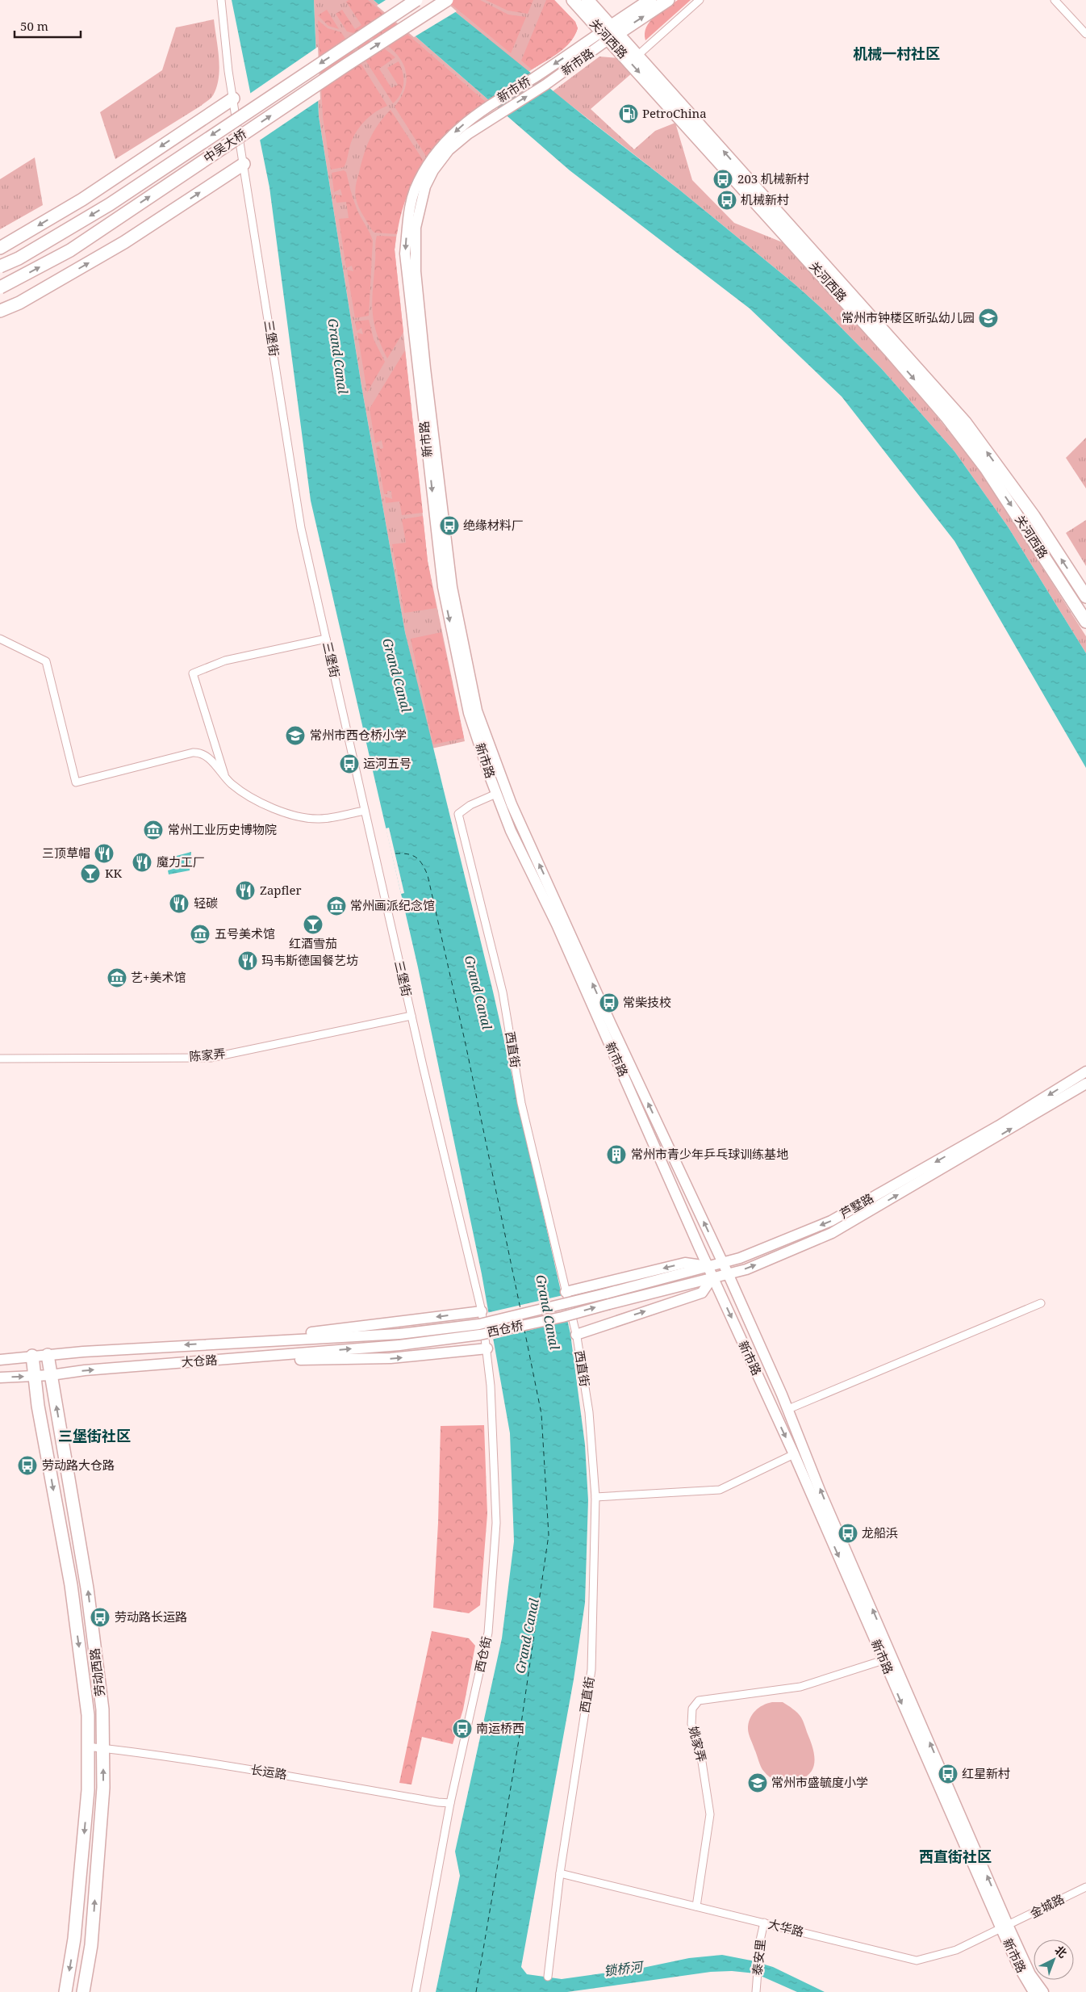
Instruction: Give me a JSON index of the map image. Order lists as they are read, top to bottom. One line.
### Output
{"streets":{"main road":["关河西路","中吴大桥","劳动西路"],"street":["新市路","新市桥","三堡街","西直街","陈家弄","芦墅路","西仓桥","大仓路","西仓街","姚家弄","长运路","金城路","大华路","泰安里"]},"crossings":[["关河西路","新市路"],["新市路","新市桥"],["新市路","西直街"],["新市路","芦墅路"],["新市路","姚家弄"],["新市路","金城路"],["新市路","大华路"],["三堡街","陈家弄"],["三堡街","西仓街"],["西直街","大华路"],["芦墅路","西仓桥"],["西仓桥","大仓路"],["大仓路","劳动西路"],["西仓街","长运路"],["劳动西路","长运路"],["姚家弄","大华路"],["金城路","大华路"],["大华路","泰安里"]],"districts":["机械一村社区","三堡街社区","西直街社区"],"water":["Grand Canal","锁桥河"],"places":{"fuel station":["PetroChina"],"bus stop":["203 机械新村","机械新村","绝缘材料厂","运河五号","常柴技校","劳动路大仓路","龙船浜","劳动路长运路","南运桥西","红星新村"],"school or university":["常州市钟楼区昕弘幼儿园","常州市西仓桥小学","常州市盛毓度小学"],"museum":["常州工业历史博物院","常州画派纪念馆","五号美术馆","艺+美术馆"],"restaurant":["三顶草帽","魔力工厂","Zapfler","轻碳","玛韦斯德国餐艺坊"],"bar":["KK","红酒雪茄"],"building":["常州市青少年乒乓球训练基地"]},"scale_bar":"50 m","north":"top right"}
